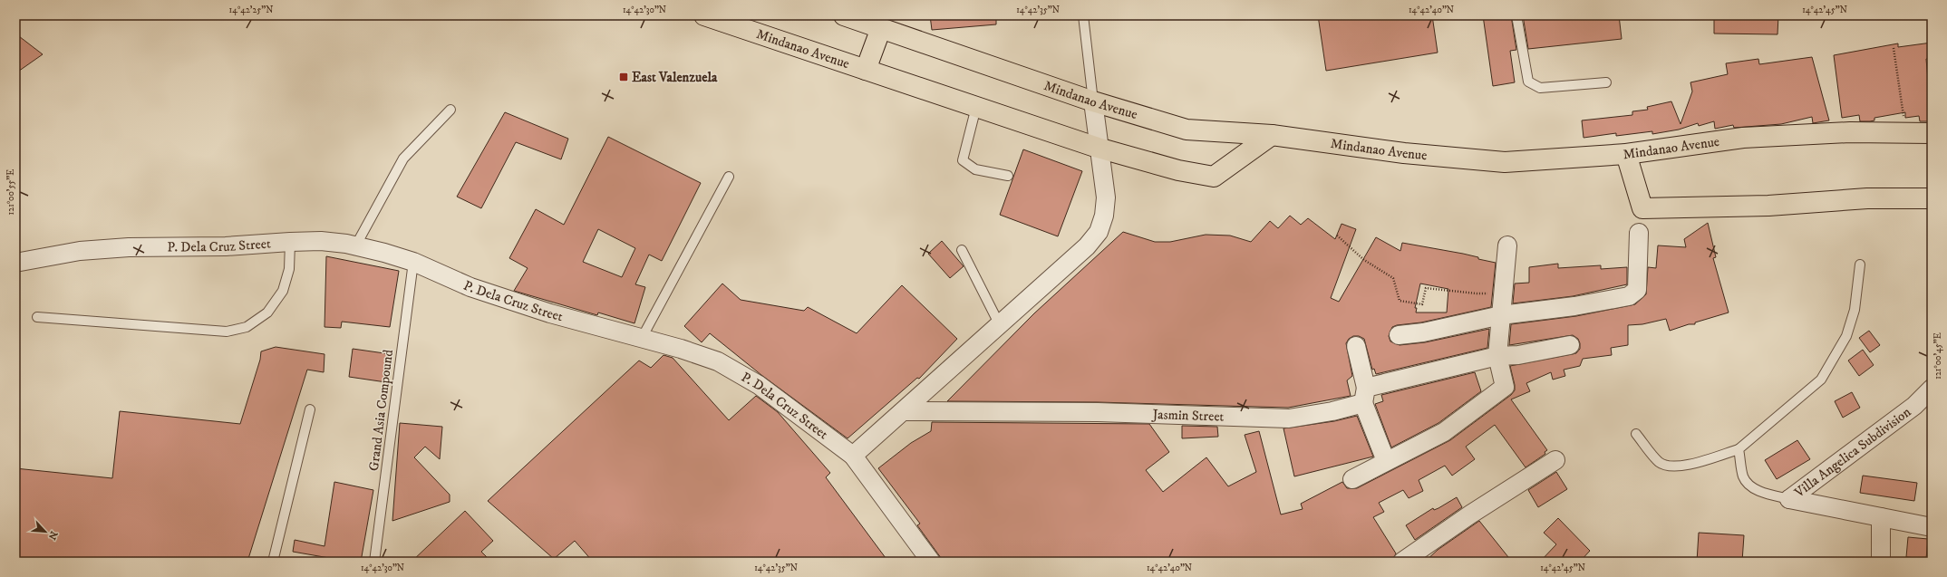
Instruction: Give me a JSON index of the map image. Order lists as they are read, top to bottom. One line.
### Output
{"streets":{"main road":["Mindanao Avenue"],"street":["P. Dela Cruz Street","Jasmin Street","Villa Angelica Subdivision"],"lane":["Grand Asia Compound"]},"crossings":[["P. Dela Cruz Street","Grand Asia Compound"]],"places":{"transit":["East Valenzuela"]},"north":"bottom right","coordinates":["14°42'25\"N","14°42'30\"N","14°42'35\"N","14°42'40\"N","14°42'45\"N","121°00'55\"E","121°00'45\"E"]}
